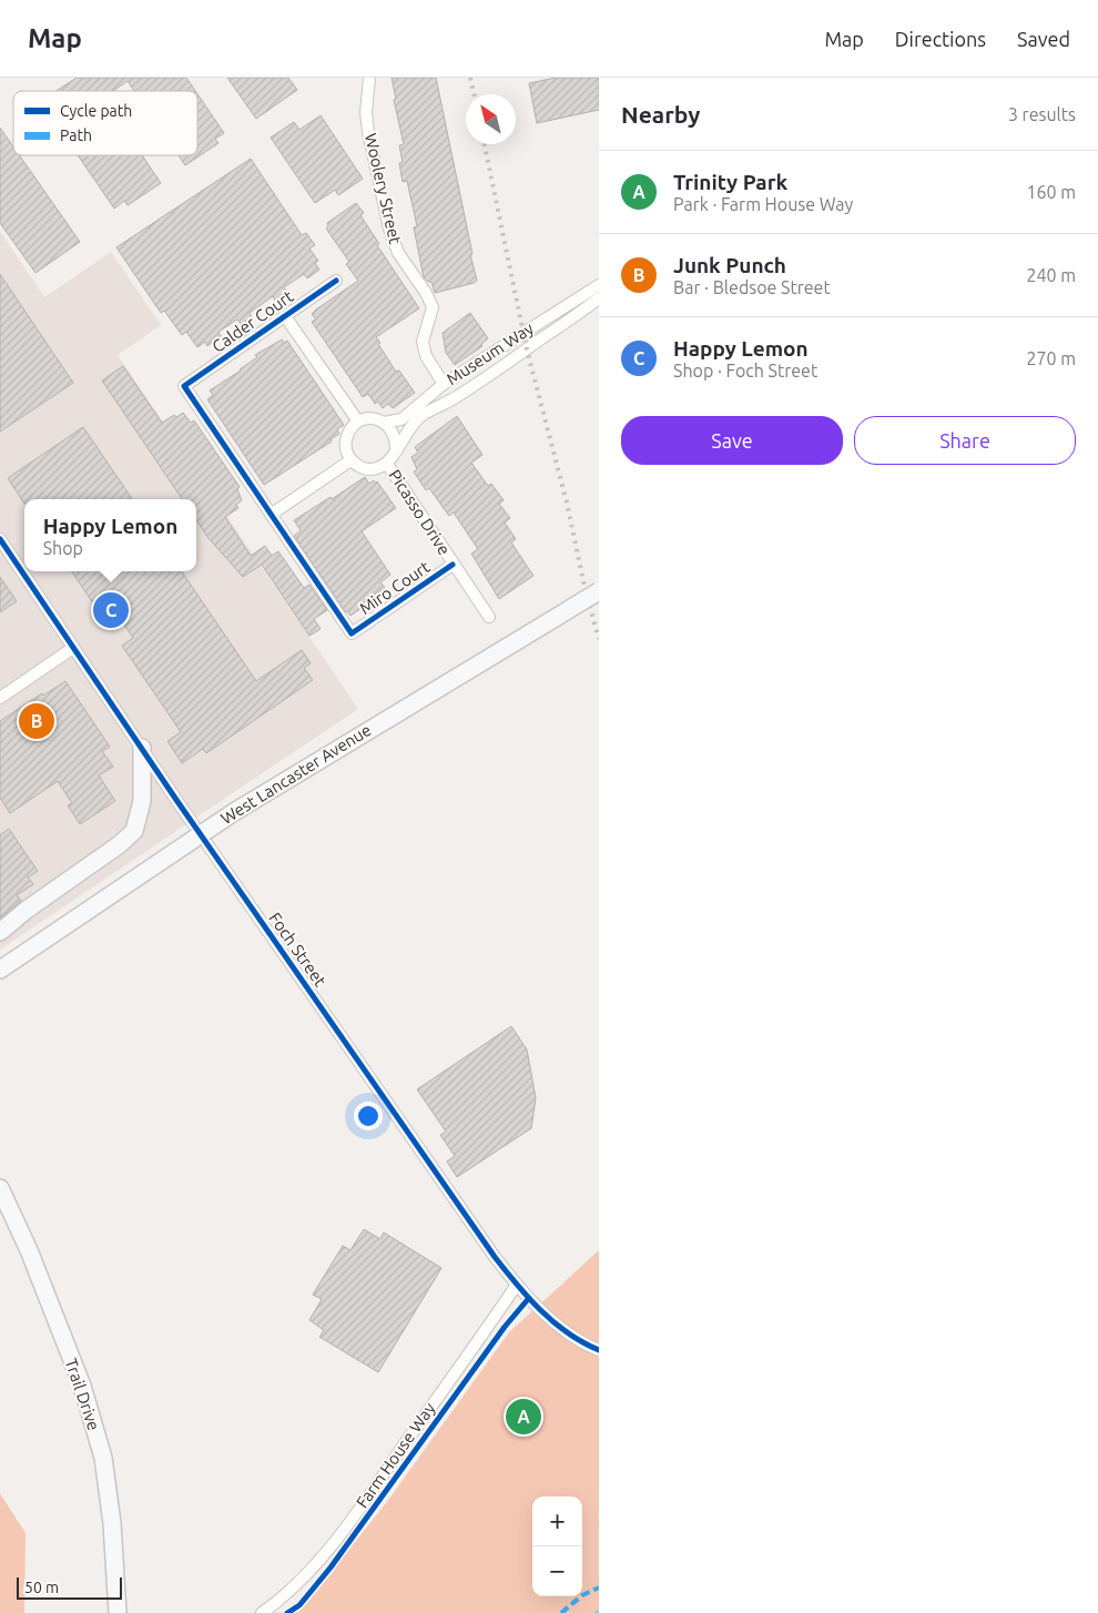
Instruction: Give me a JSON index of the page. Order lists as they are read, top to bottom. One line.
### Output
{"streets":{"main road":["West Lancaster Avenue","Trail Drive"],"street":["Woolery Street","Calder Court","Museum Way","Picasso Drive","Miro Court","Foch Street","Farm House Way"]},"crossings":[["Woolery Street","Museum Way"],["Calder Court","Miro Court"],["Museum Way","Picasso Drive"],["Picasso Drive","Miro Court"],["Foch Street","Farm House Way"]],"legend":["Cycle path","Path"],"scale_bar":"50 m","north":"top left","page":{"header":"Map","nav":["Map","Directions","Saved"],"heading":["Nearby","3 results"],"list":[{"mark":"A","name":"Trinity Park","note":"Park · Farm House Way","value":"160 m"},{"mark":"B","name":"Junk Punch","note":"Bar · Bledsoe Street","value":"240 m"},{"mark":"C","name":"Happy Lemon","note":"Shop · Foch Street","value":"270 m"}],"buttons":["Save","Share"],"popup":["Happy Lemon","Shop"],"pins":["C","B","A"],"map_buttons":["+","−"],"scale":"50 m"}}
